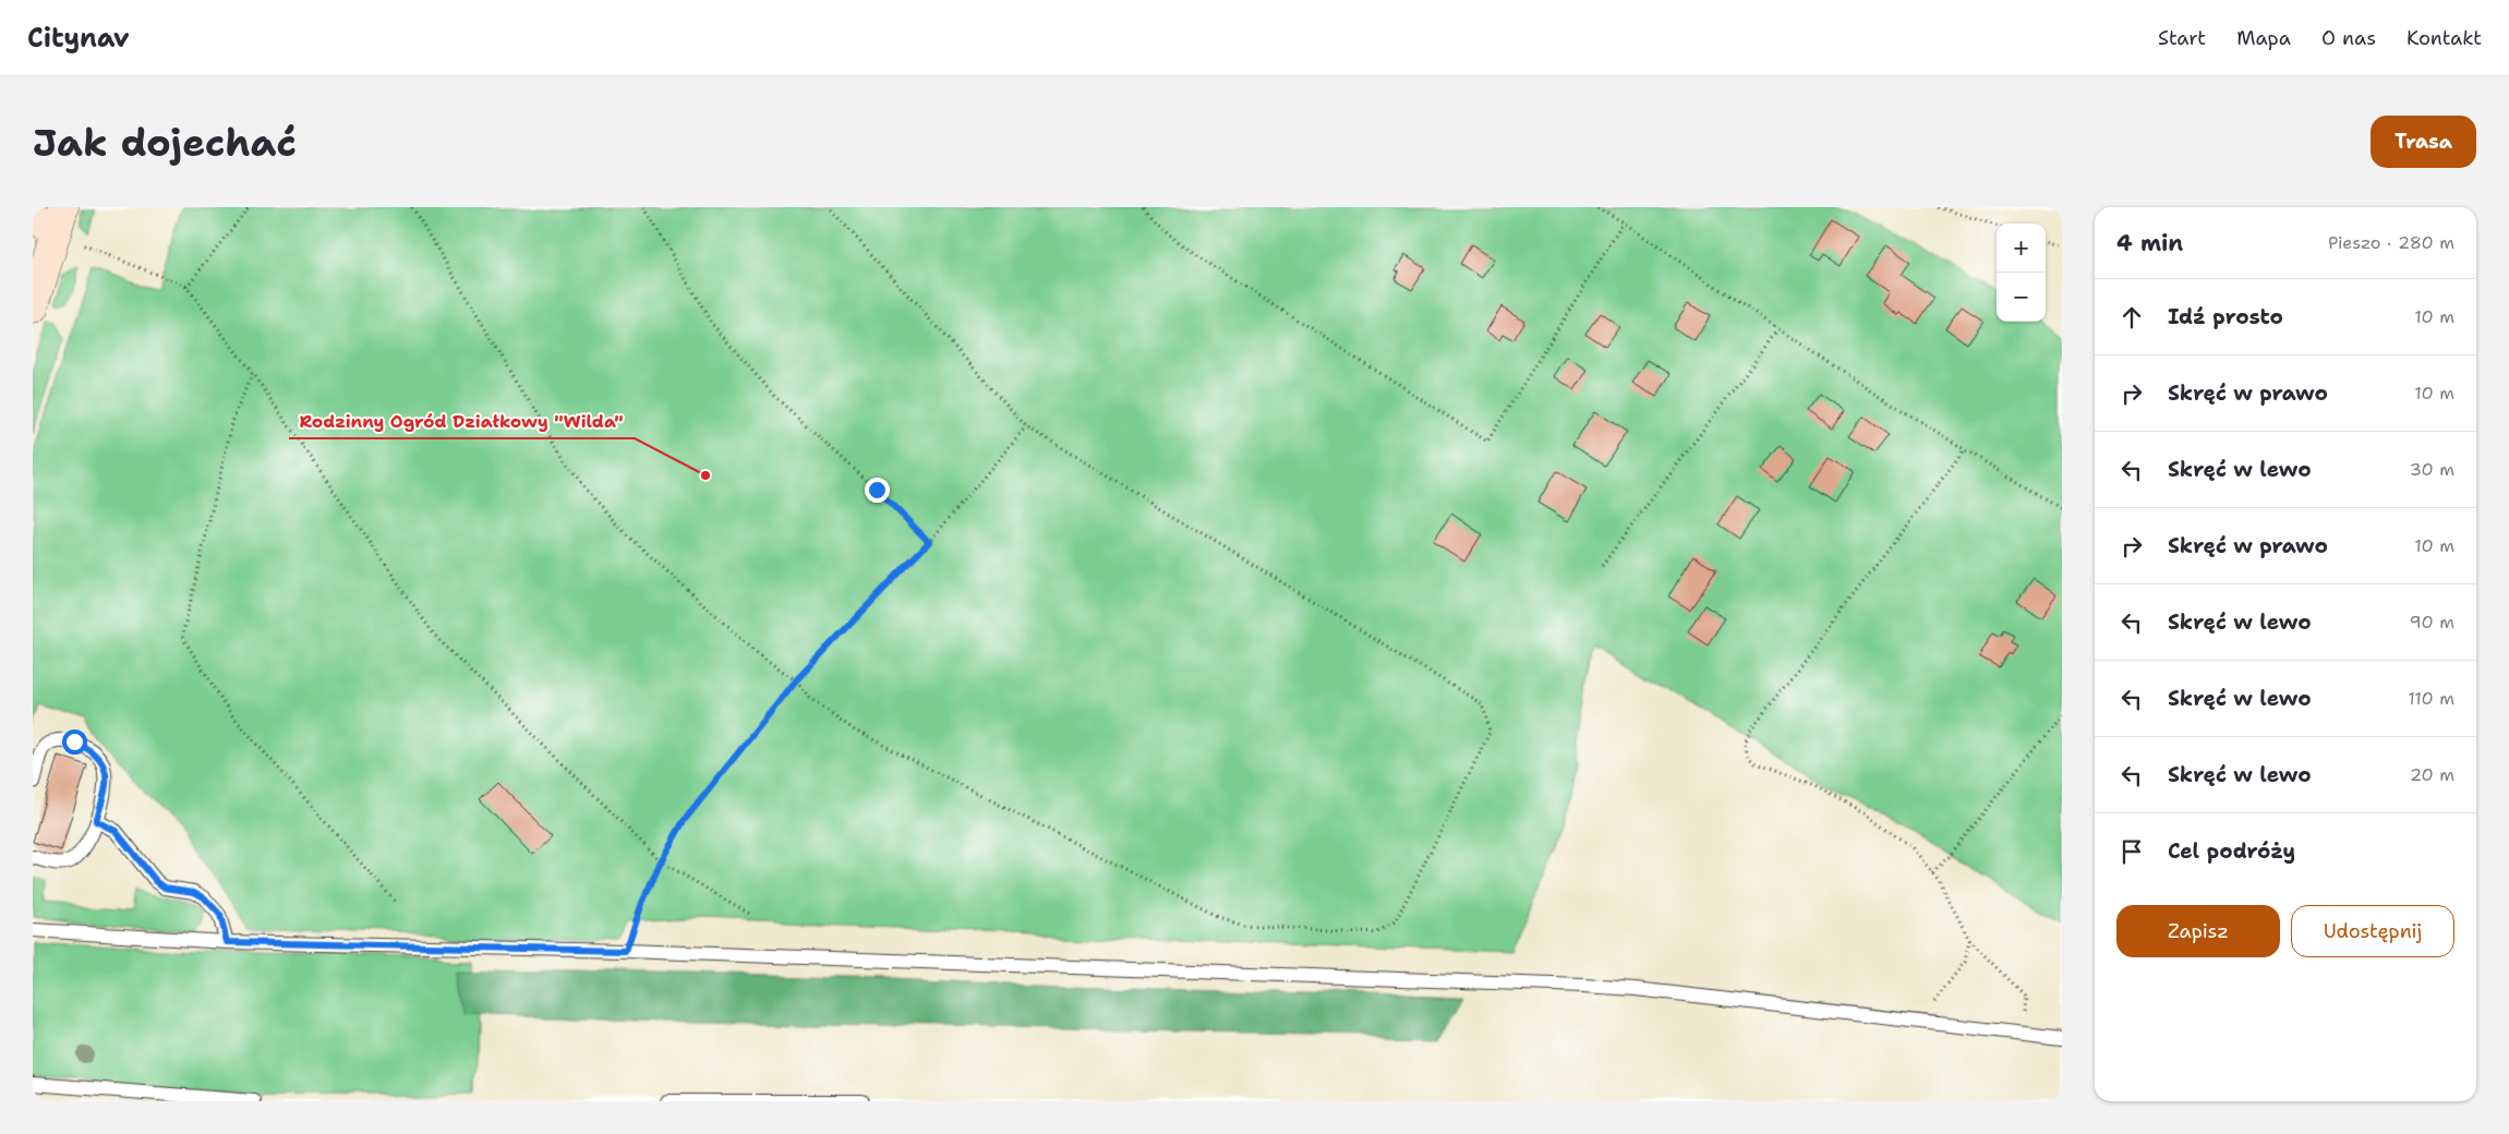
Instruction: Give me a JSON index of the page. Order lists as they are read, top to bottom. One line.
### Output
{"places":["Rodzinny Ogród Działkowy \"Wilda\""],"page":{"header":"Citynav","nav":["Start","Mapa","O nas","Kontakt"],"buttons":["Trasa",["Zapisz","Udostępnij"]],"title":"Jak dojechać","heading":["4 min","Pieszo · 280 m"],"map_buttons":["+","−"],"list":[["Idź prosto","10 m"],["Skręć w prawo","10 m"],["Skręć w lewo","30 m"],["Skręć w prawo","10 m"],["Skręć w lewo","90 m"],["Skręć w lewo","110 m"],["Skręć w lewo","20 m"],"Cel podróży"]}}
